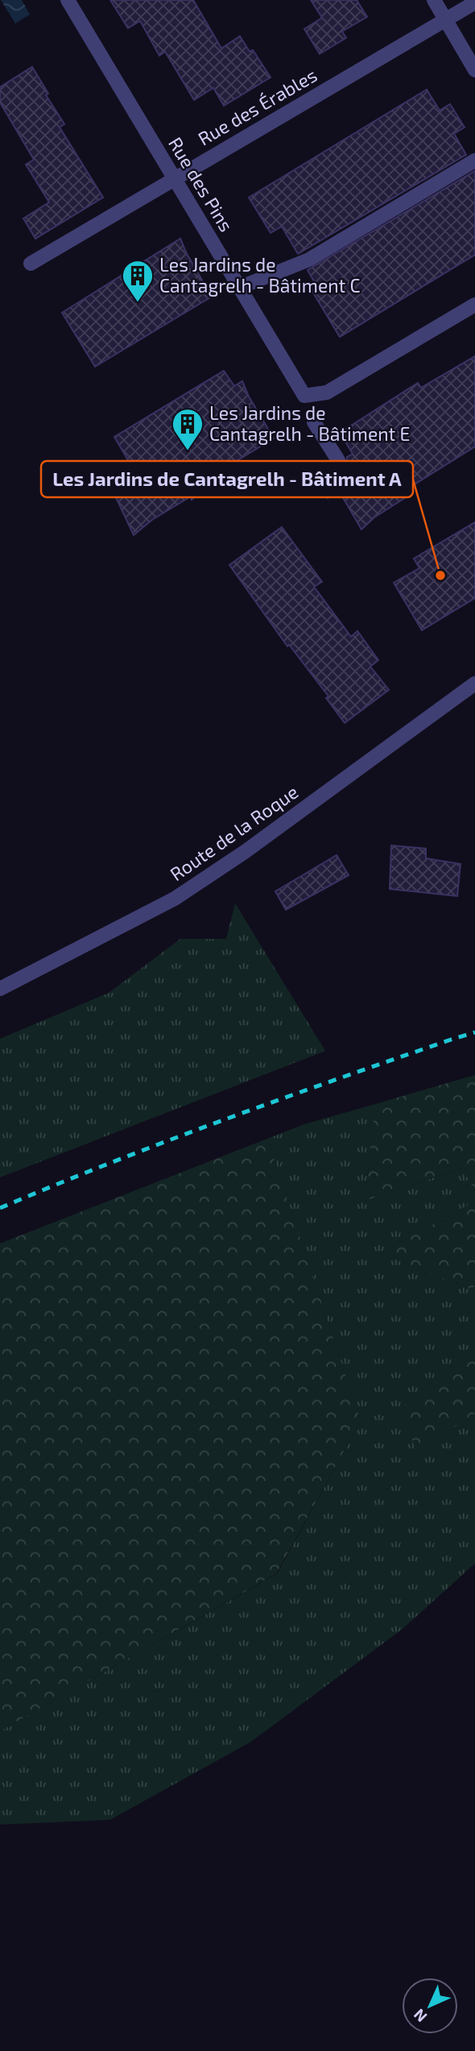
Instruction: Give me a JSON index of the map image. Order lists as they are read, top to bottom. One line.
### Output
{"streets":{"street":["Rue des Érables","Rue des Pins","Route de la Roque"]},"crossings":[["Rue des Érables","Rue des Pins"]],"places":{"building":["Les Jardins de Cantagrelh - Bâtiment C","Les Jardins de Cantagrelh - Bâtiment E"],"other":["Les Jardins de Cantagrelh - Bâtiment A"]},"north":"bottom left"}
